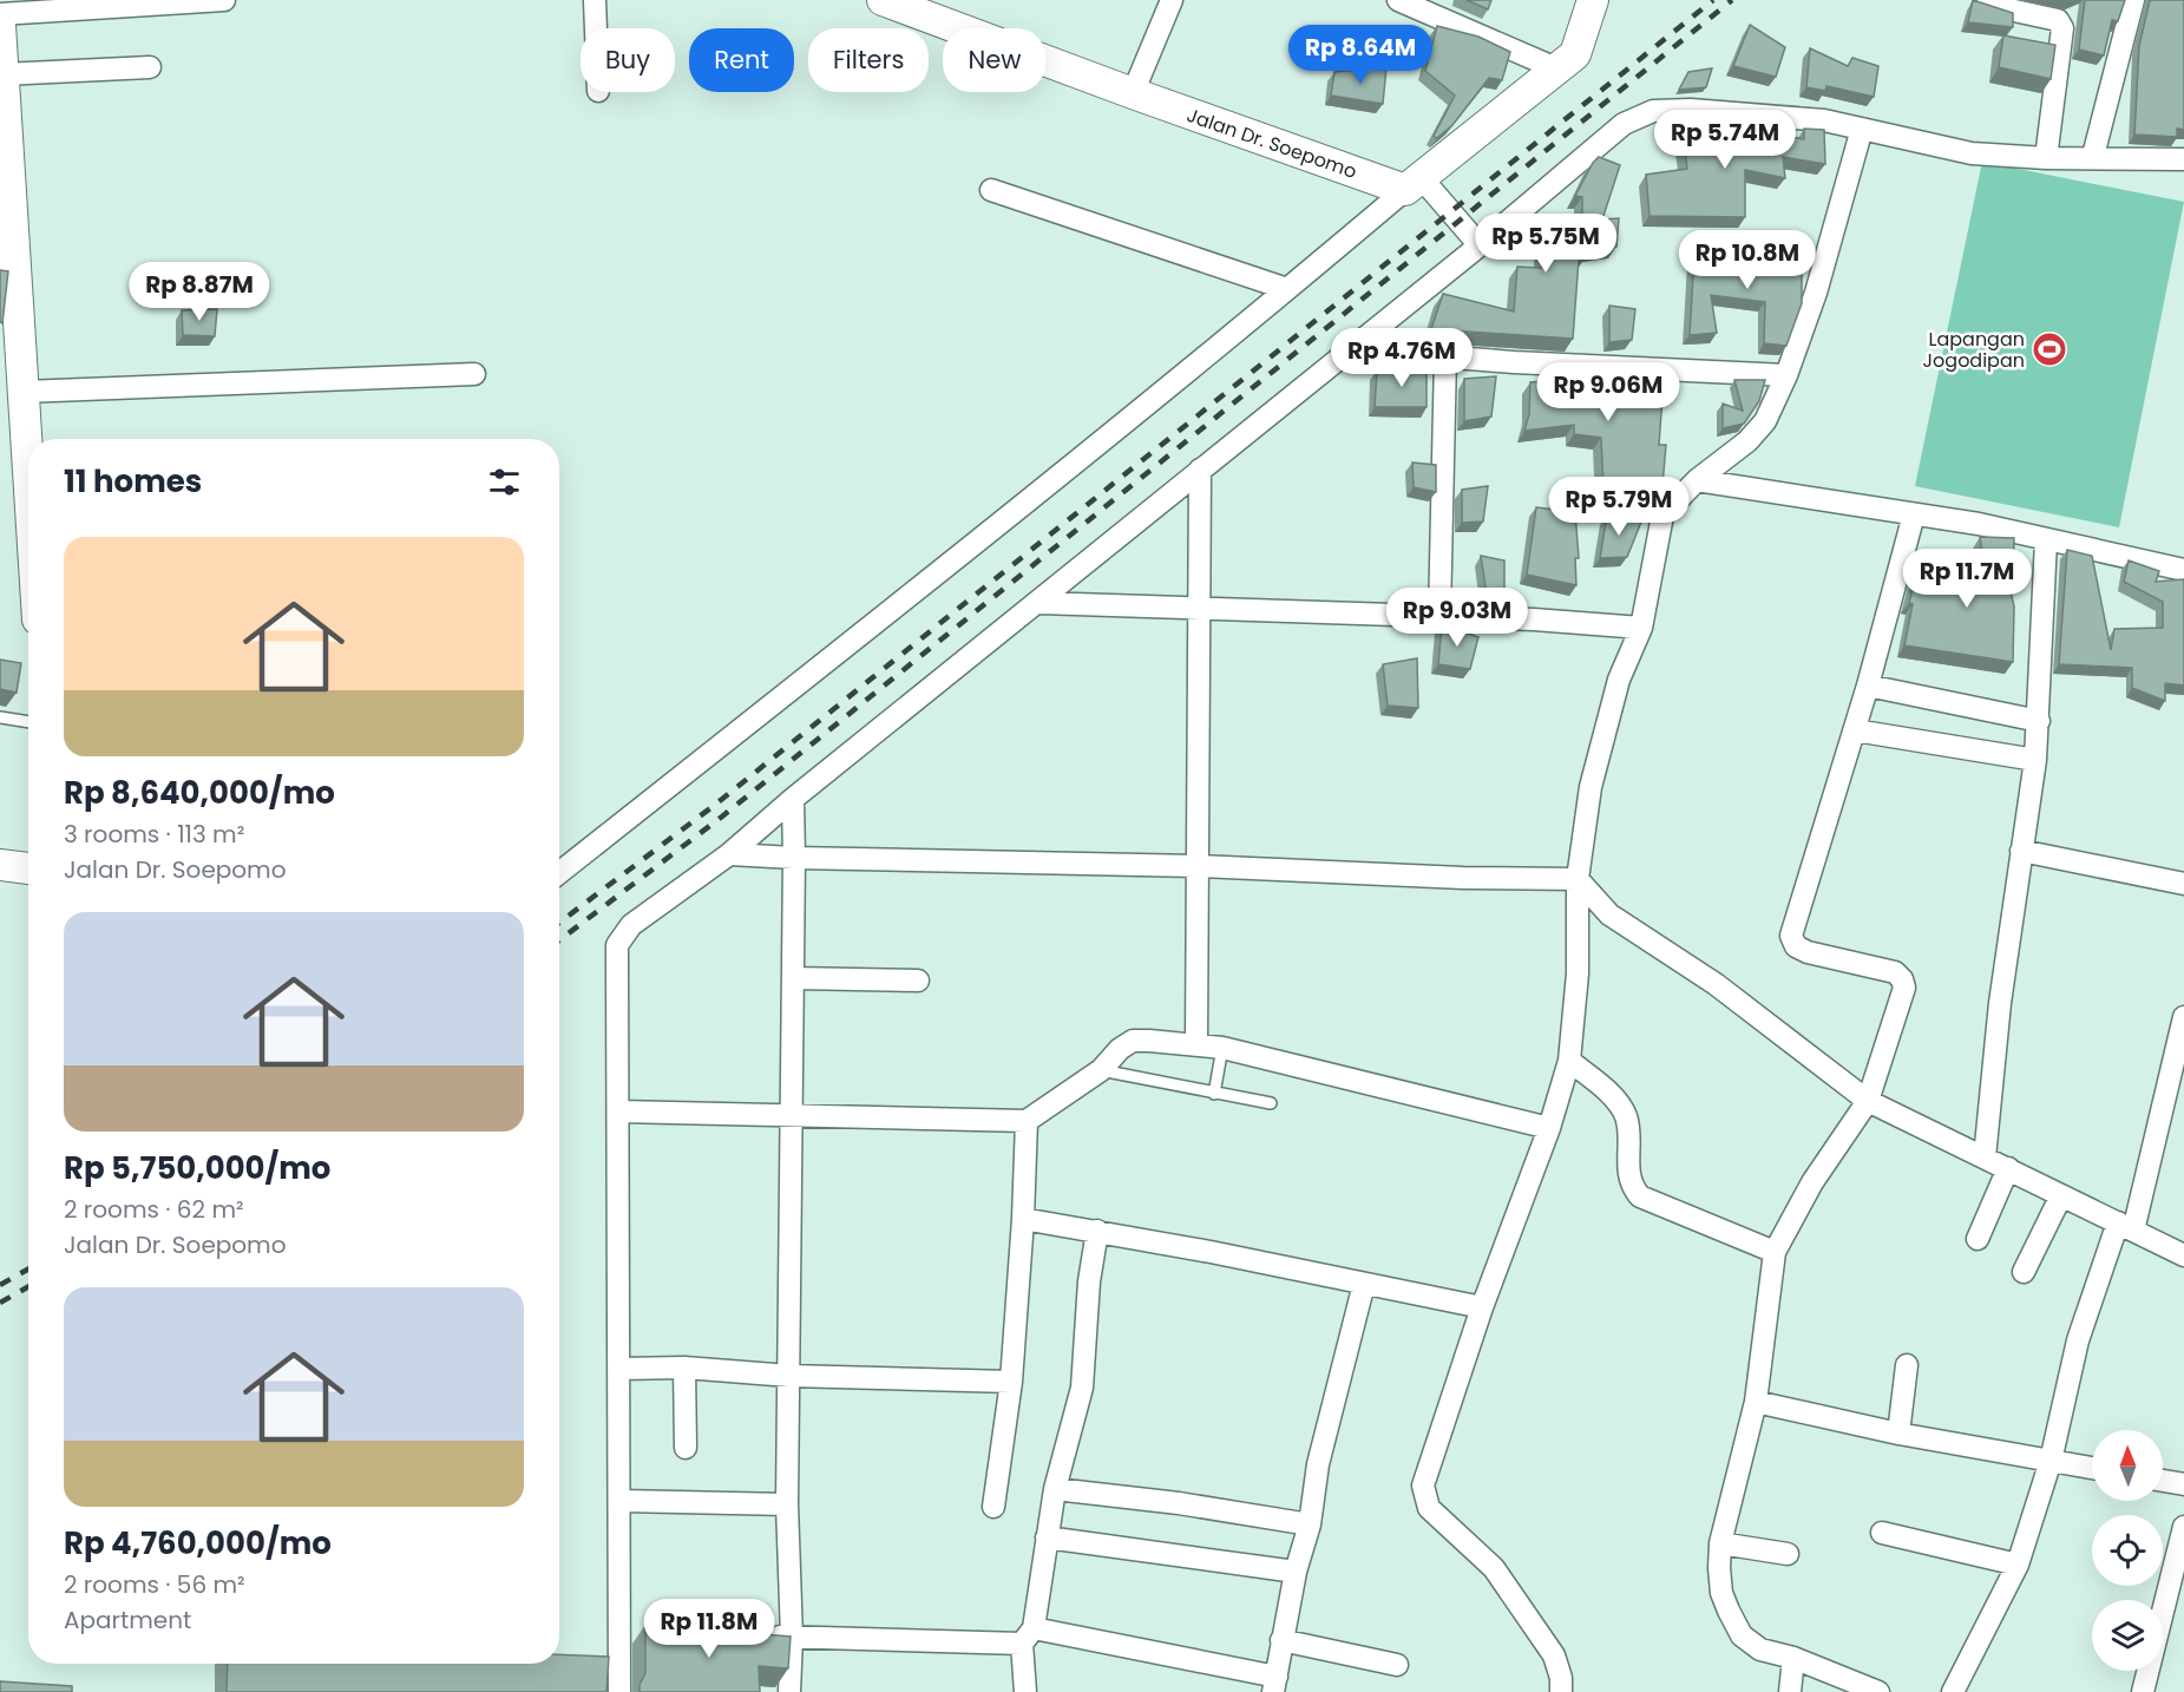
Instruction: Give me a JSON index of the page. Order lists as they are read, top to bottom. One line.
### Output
{"streets":{"street":["Jalan Dr. Soepomo"]},"places":{"sports":["Lapangan Jogodipan"]},"north":"top","page":{"price":["Rp 8.64M","Rp 5.74M","Rp 5.75M","Rp 10.8M","Rp 8.87M","Rp 4.76M","Rp 9.06M","Rp 5.79M","Rp 11.7M","Rp 9.03M","Rp 11.8M"],"chip":["Buy","Rent","Filters","New"],"heading":"11 homes","list":[{"name":"Rp 8,640,000/mo","note":"3 rooms · 113 m² · Jalan Dr. Soepomo"},{"name":"Rp 5,750,000/mo","note":"2 rooms · 62 m² · Jalan Dr. Soepomo"},{"name":"Rp 4,760,000/mo","note":"2 rooms · 56 m² · Apartment"}]}}
